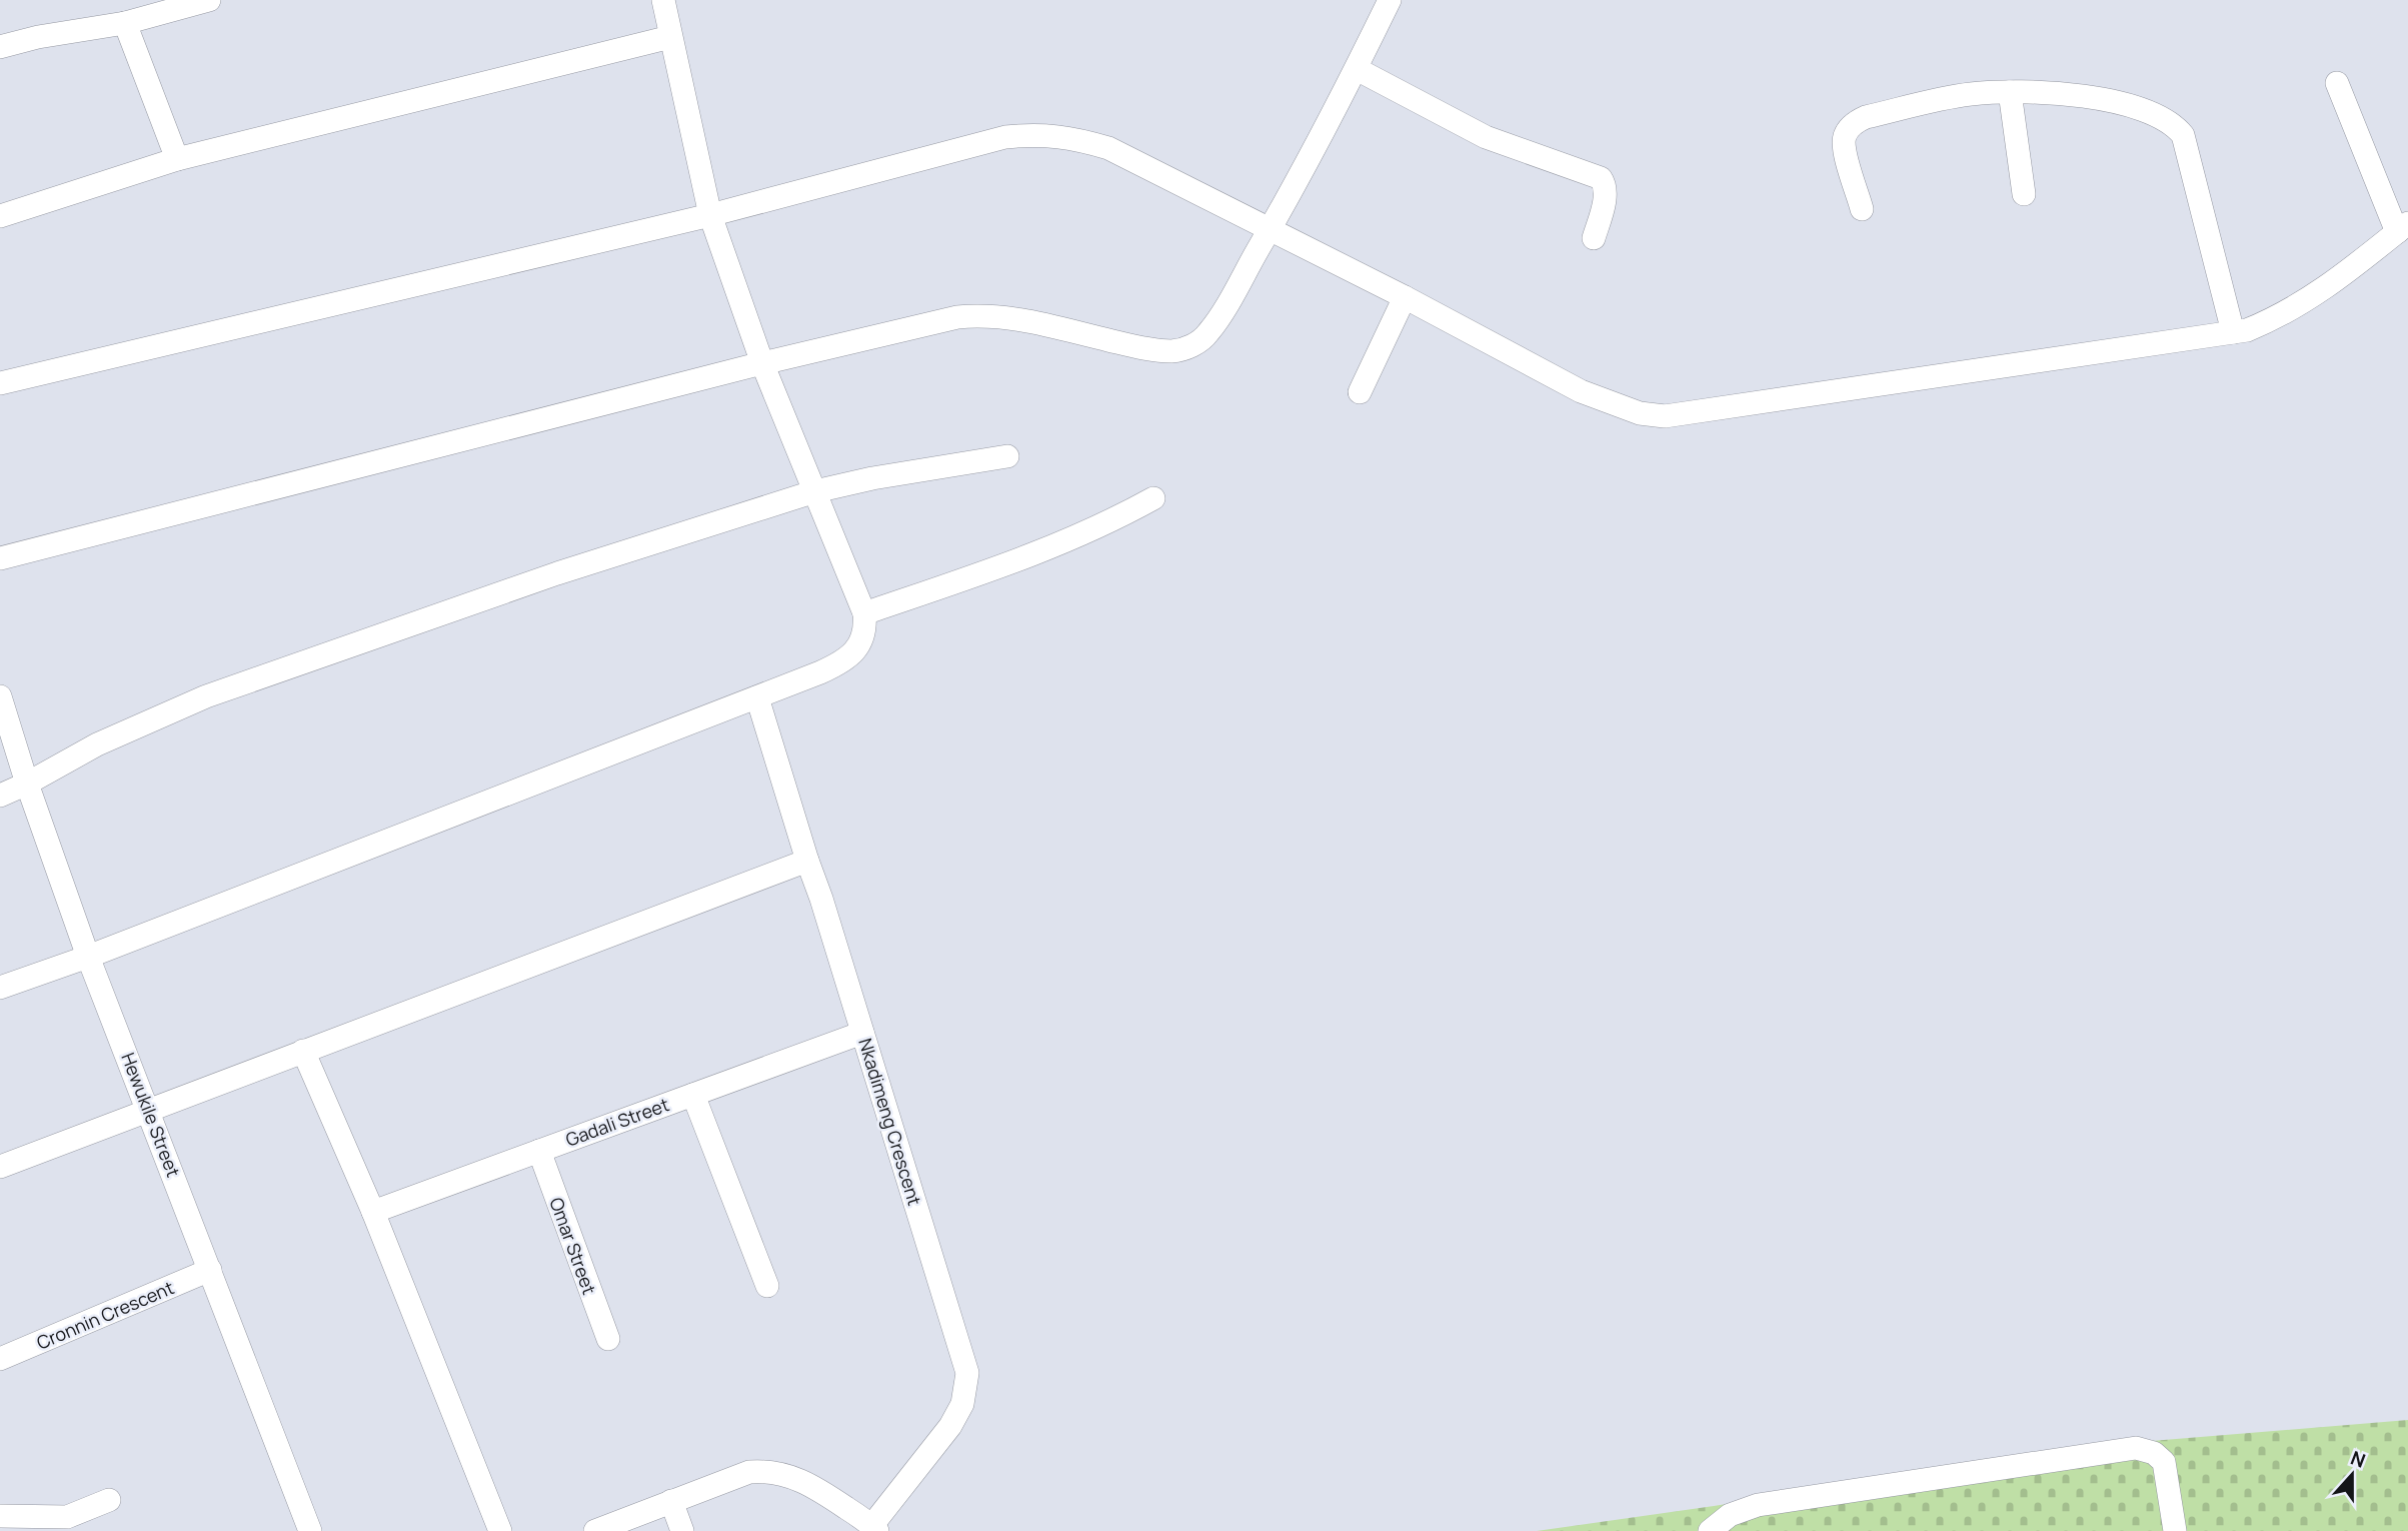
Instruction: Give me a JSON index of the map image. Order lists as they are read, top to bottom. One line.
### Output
{"streets":{"street":["Hewukile Street","Gadali Street","Nkadimeng Crescent","Omar Street","Cronnin Crescent"]},"crossings":[["Hewukile Street","Cronnin Crescent"],["Gadali Street","Nkadimeng Crescent"],["Gadali Street","Omar Street"]],"north":"top"}
